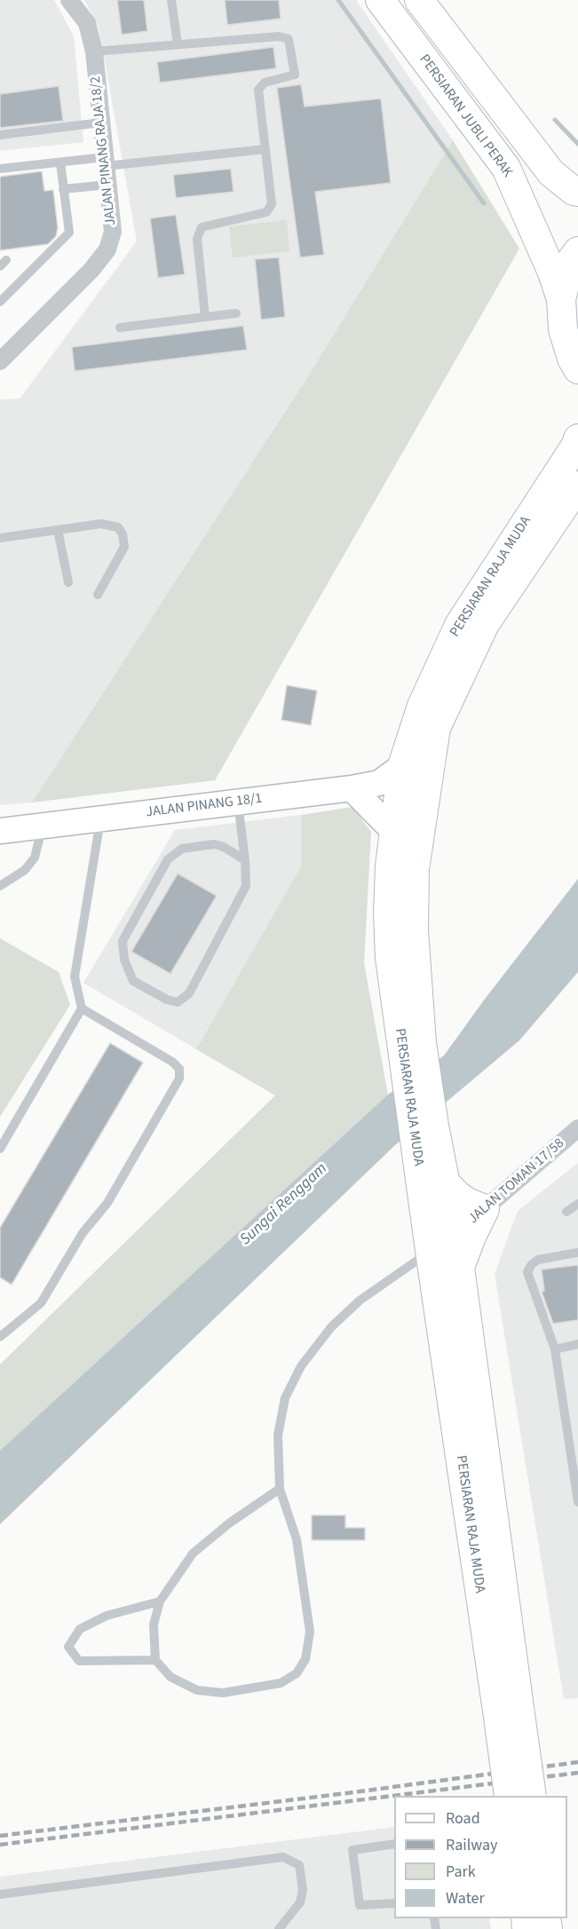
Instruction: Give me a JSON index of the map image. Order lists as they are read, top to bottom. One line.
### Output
{"streets":{"main road":["PERSIARAN JUBLI PERAK","PERSIARAN RAJA MUDA"],"street":["JALAN PINANG RAJA 18/2","JALAN PINANG 18/1","JALAN TOMAN 17/58"]},"crossings":[["PERSIARAN RAJA MUDA","JALAN PINANG 18/1"],["PERSIARAN RAJA MUDA","JALAN TOMAN 17/58"]],"water":["Sungai Renggam"],"legend":["Road","Railway","Park","Water"]}
